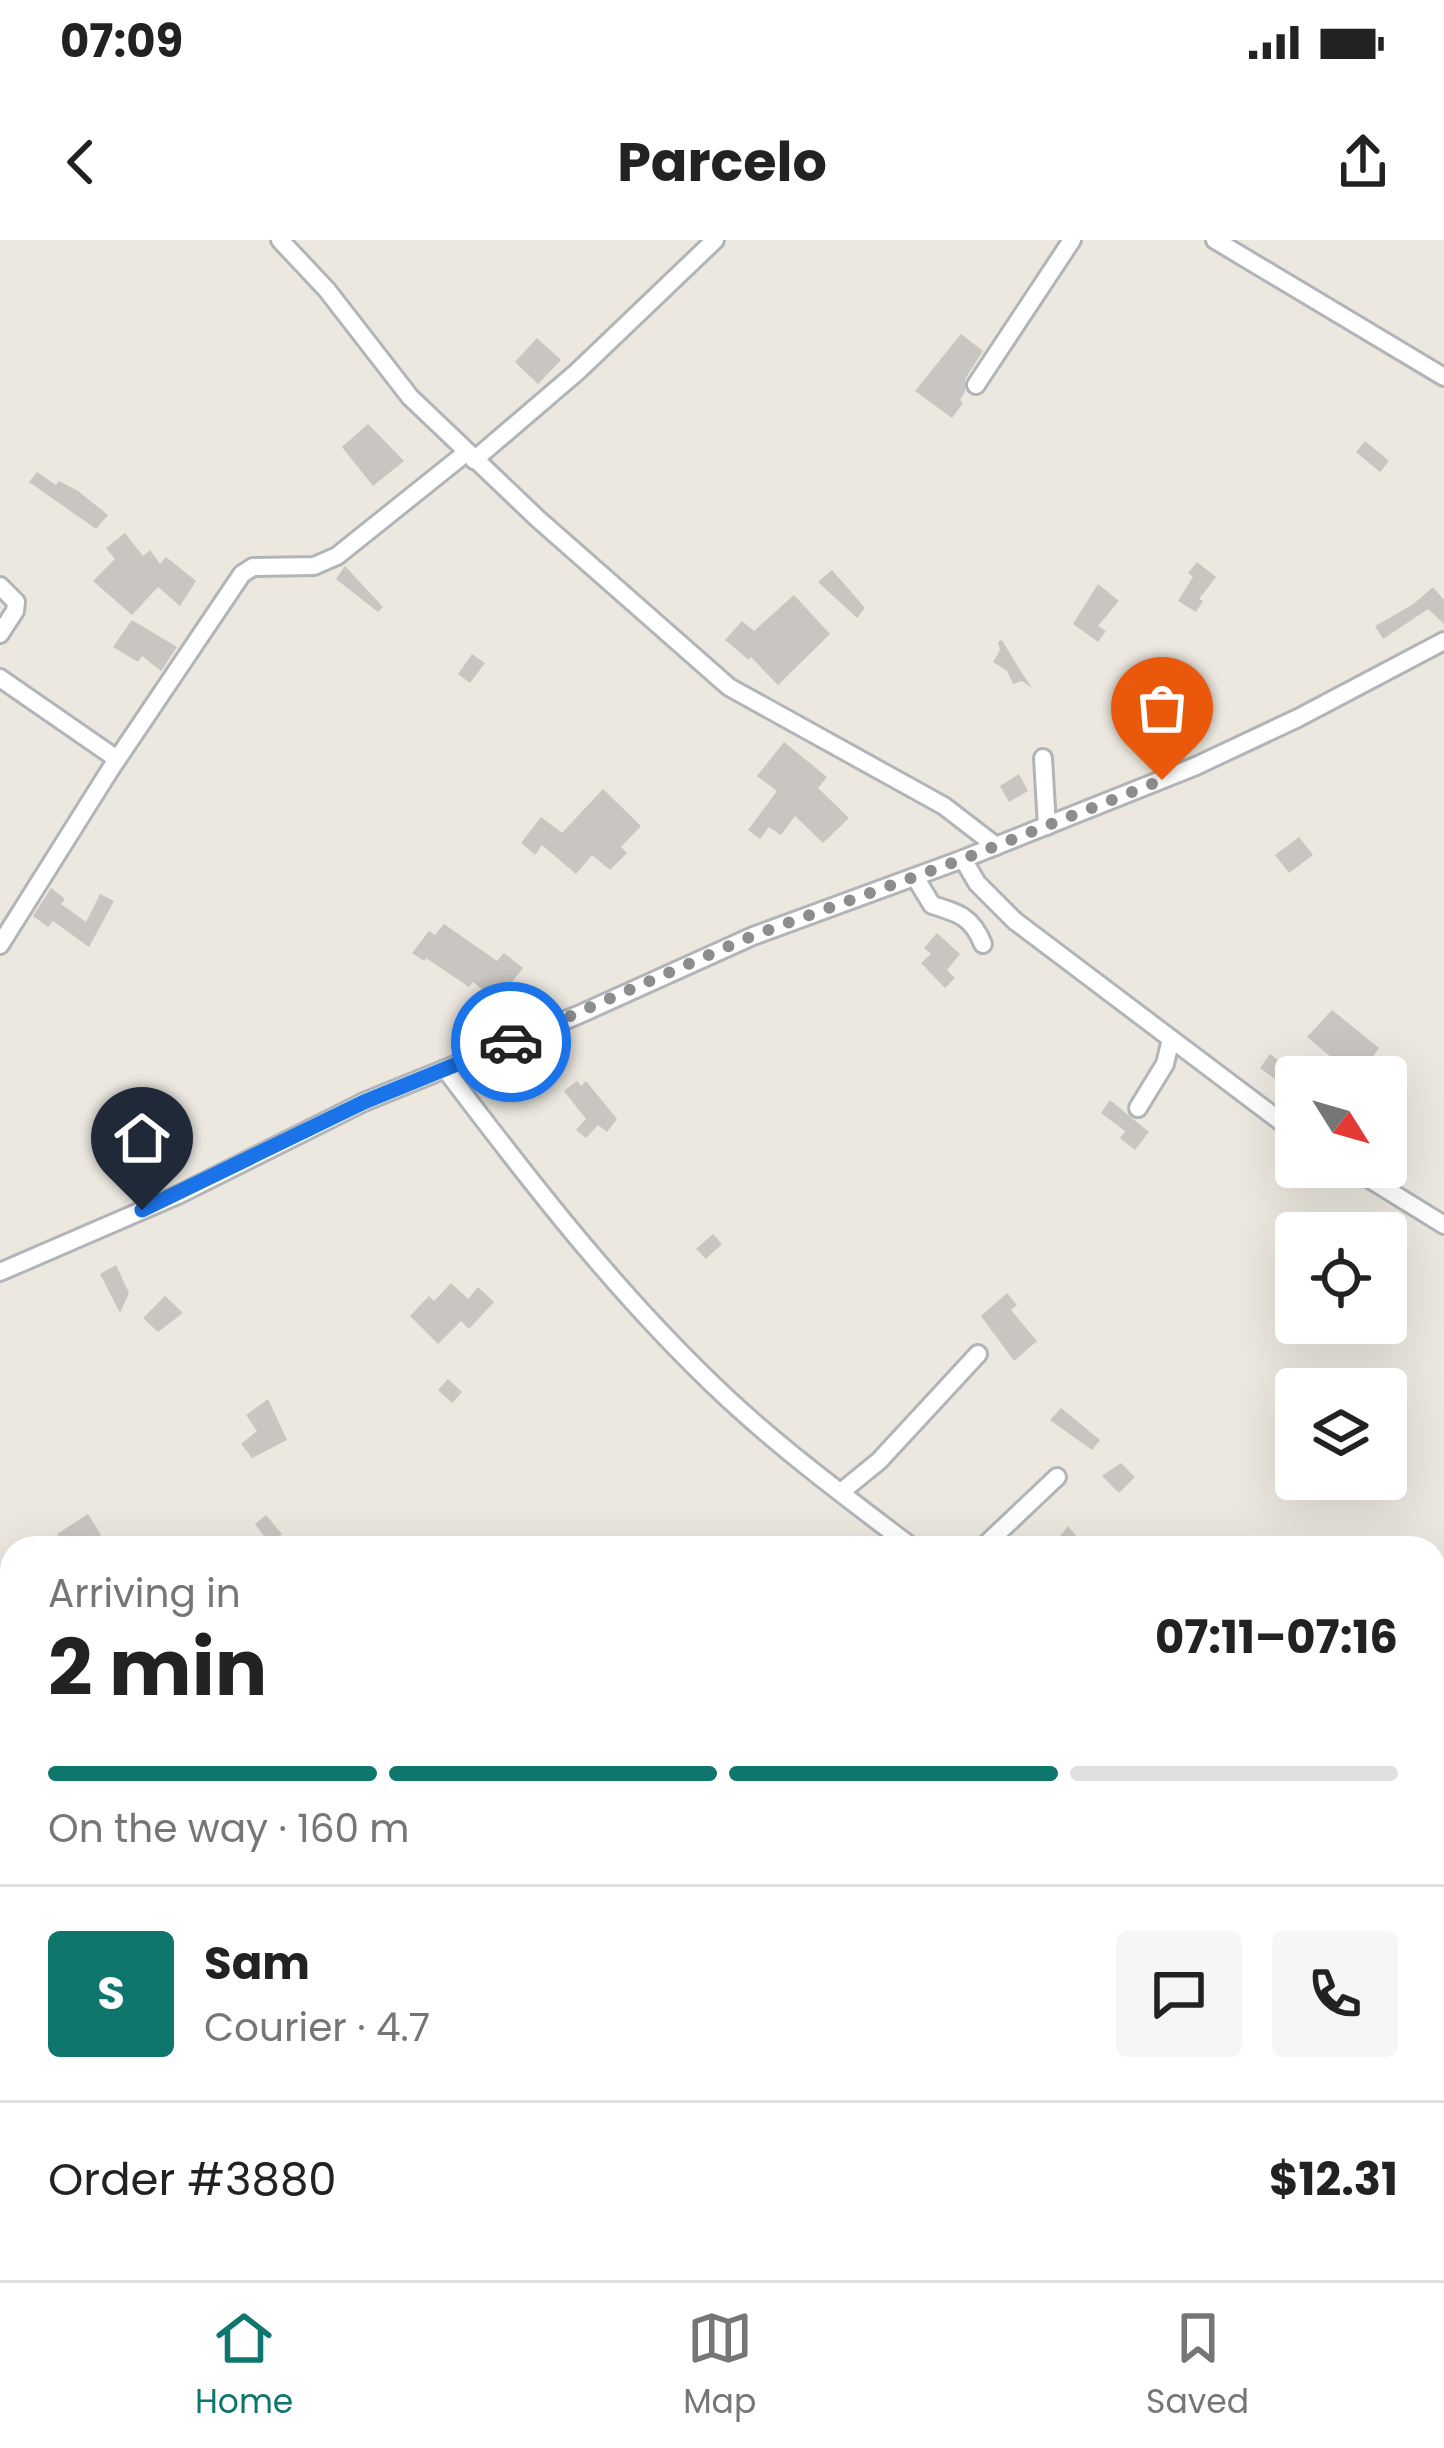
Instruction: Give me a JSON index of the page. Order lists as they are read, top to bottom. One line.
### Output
{"north":"bottom right","page":{"status":"07:09","header":"Parcelo","heading":["2 min","Arriving in","07:11–07:16"],"panel":["Sam","Courier · 4.7","Order #3880","$12.31"],"bar":"On the way · 160 m","round":"S","tabs":["Home","Map","Saved"]}}
